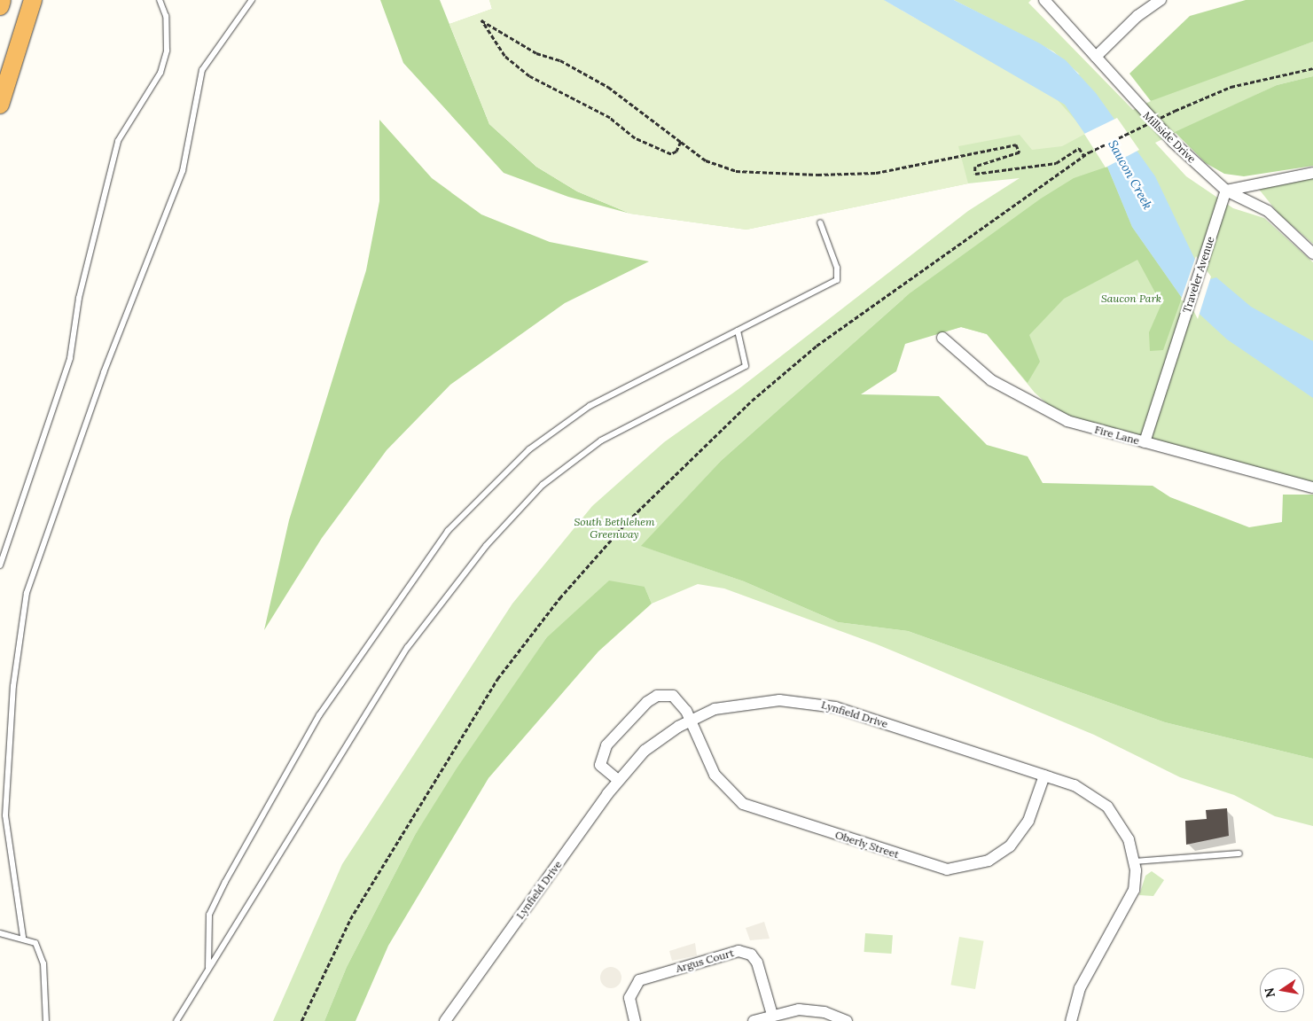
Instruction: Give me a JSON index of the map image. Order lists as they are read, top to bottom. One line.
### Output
{"streets":{"street":["Millside Drive","Traveler Avenue","Fire Lane","Lynfield Drive","Oberly Street","Argus Court"]},"crossings":[["Millside Drive","Traveler Avenue"],["Traveler Avenue","Fire Lane"],["Lynfield Drive","Oberly Street"]],"water":["Saucon Creek"],"parks":["Saucon Park","South Bethlehem Greenway"],"north":"left"}
